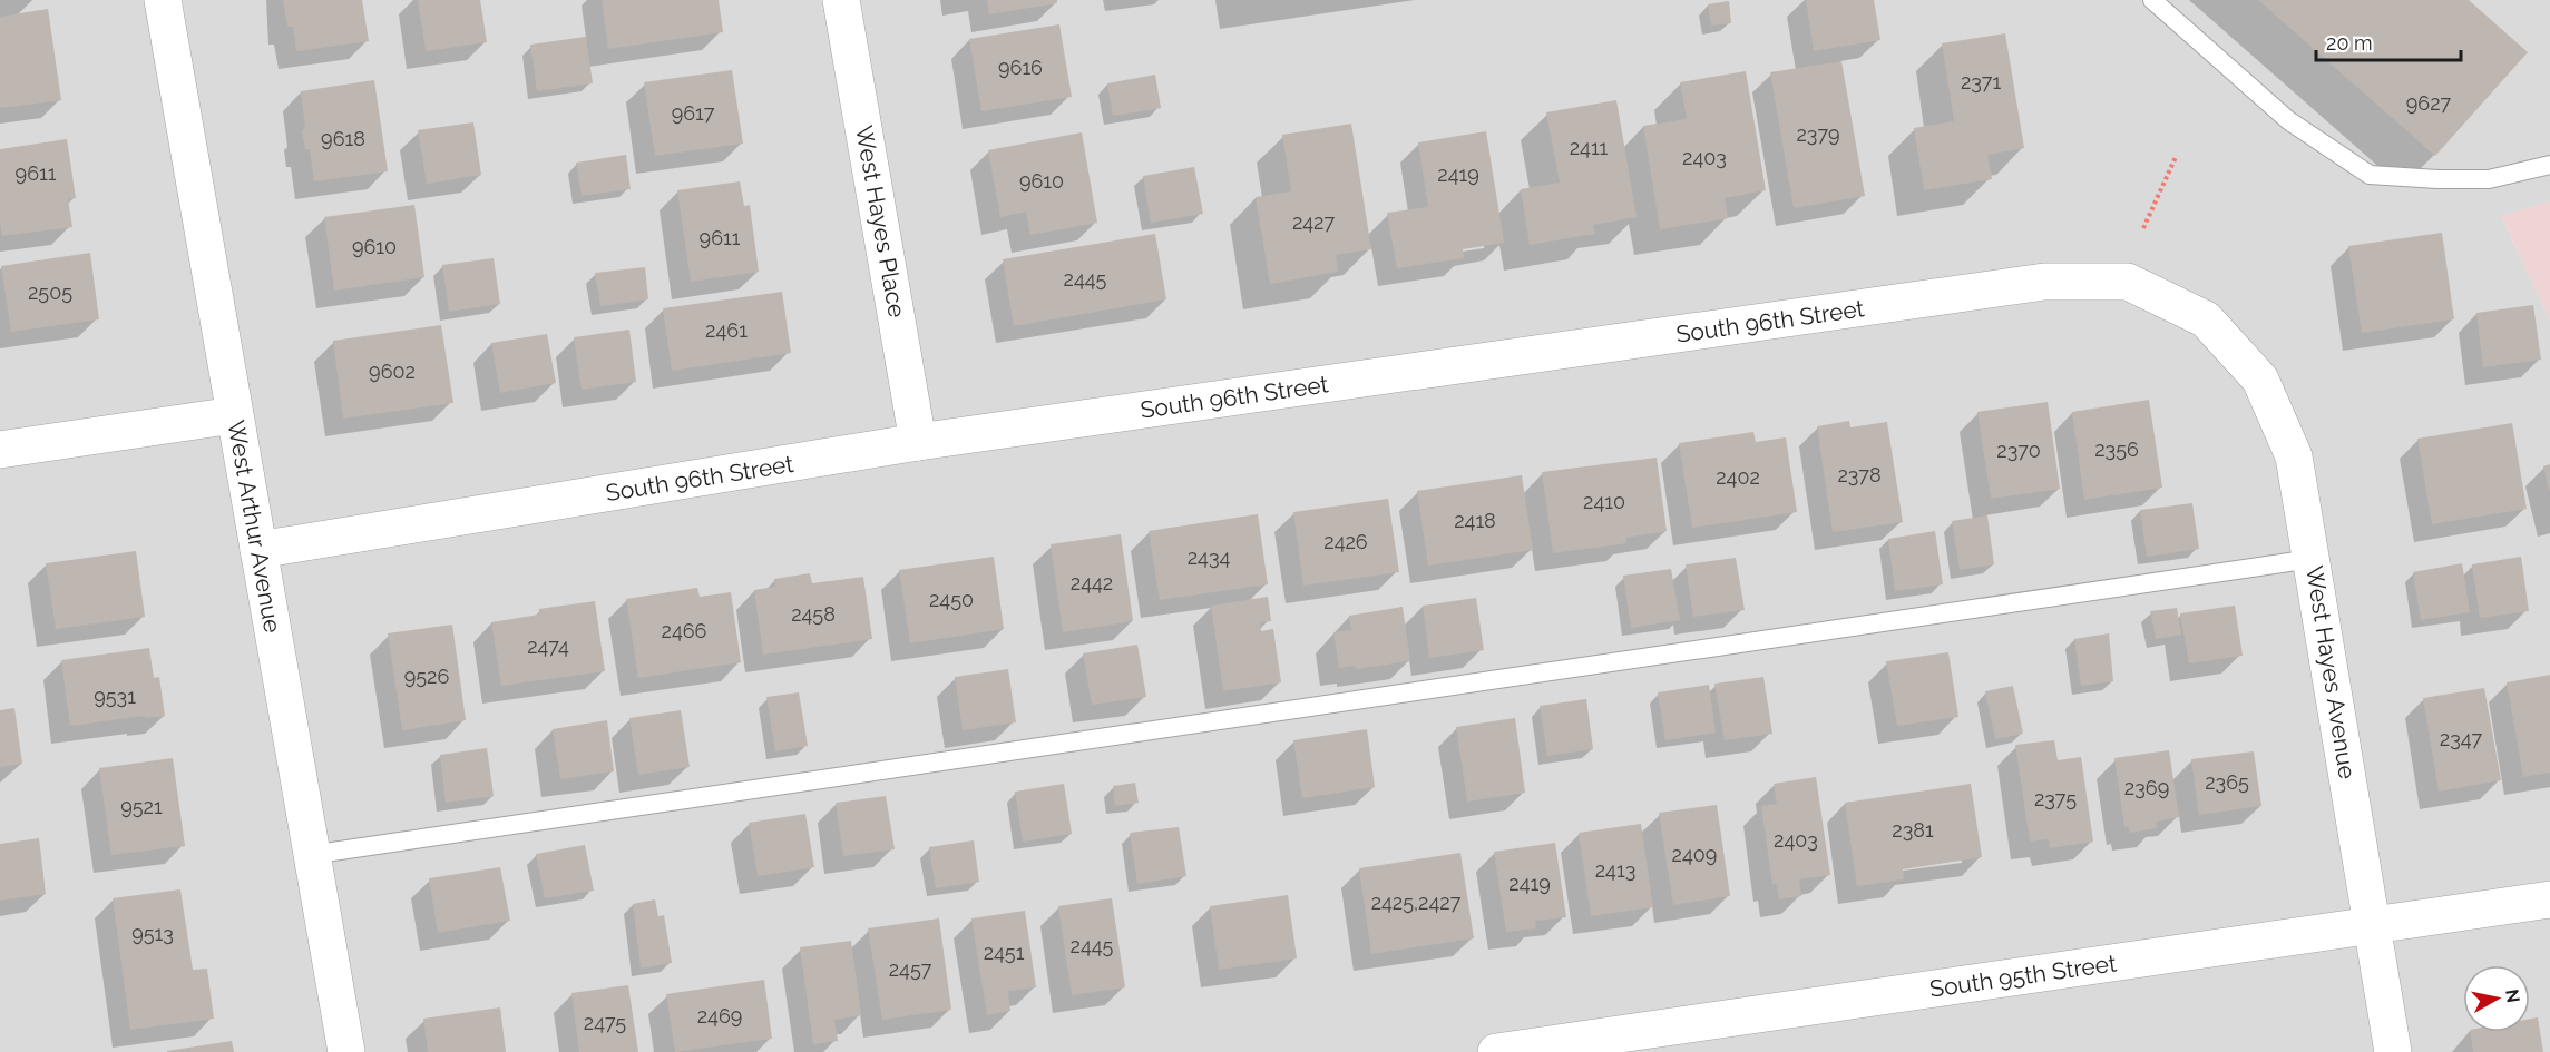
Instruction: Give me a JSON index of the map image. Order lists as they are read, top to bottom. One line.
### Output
{"streets":{"street":["West Hayes Place","South 96th Street","West Arthur Avenue","West Hayes Avenue","South 95th Street"]},"crossings":[["West Hayes Place","South 96th Street"],["South 96th Street","West Arthur Avenue"],["South 96th Street","West Hayes Avenue"],["West Hayes Avenue","South 95th Street"]],"house_numbers":["9616","2371","9627","9617","2379","9618","2411","2403","9611","2419","9610","2427","9611","9610","2445","2505","2461","9602","2356","2370","2378","2402","2410","2418","2426","2434","2442","2450","2458","2466","2474","9526","9531","2347","2365","2369","2375","9521","2381","2403","2409","2413","2419","2425,2427","9513","2445","2451","2457","2469","2475"],"scale_bar":"20 m","north":"right"}
